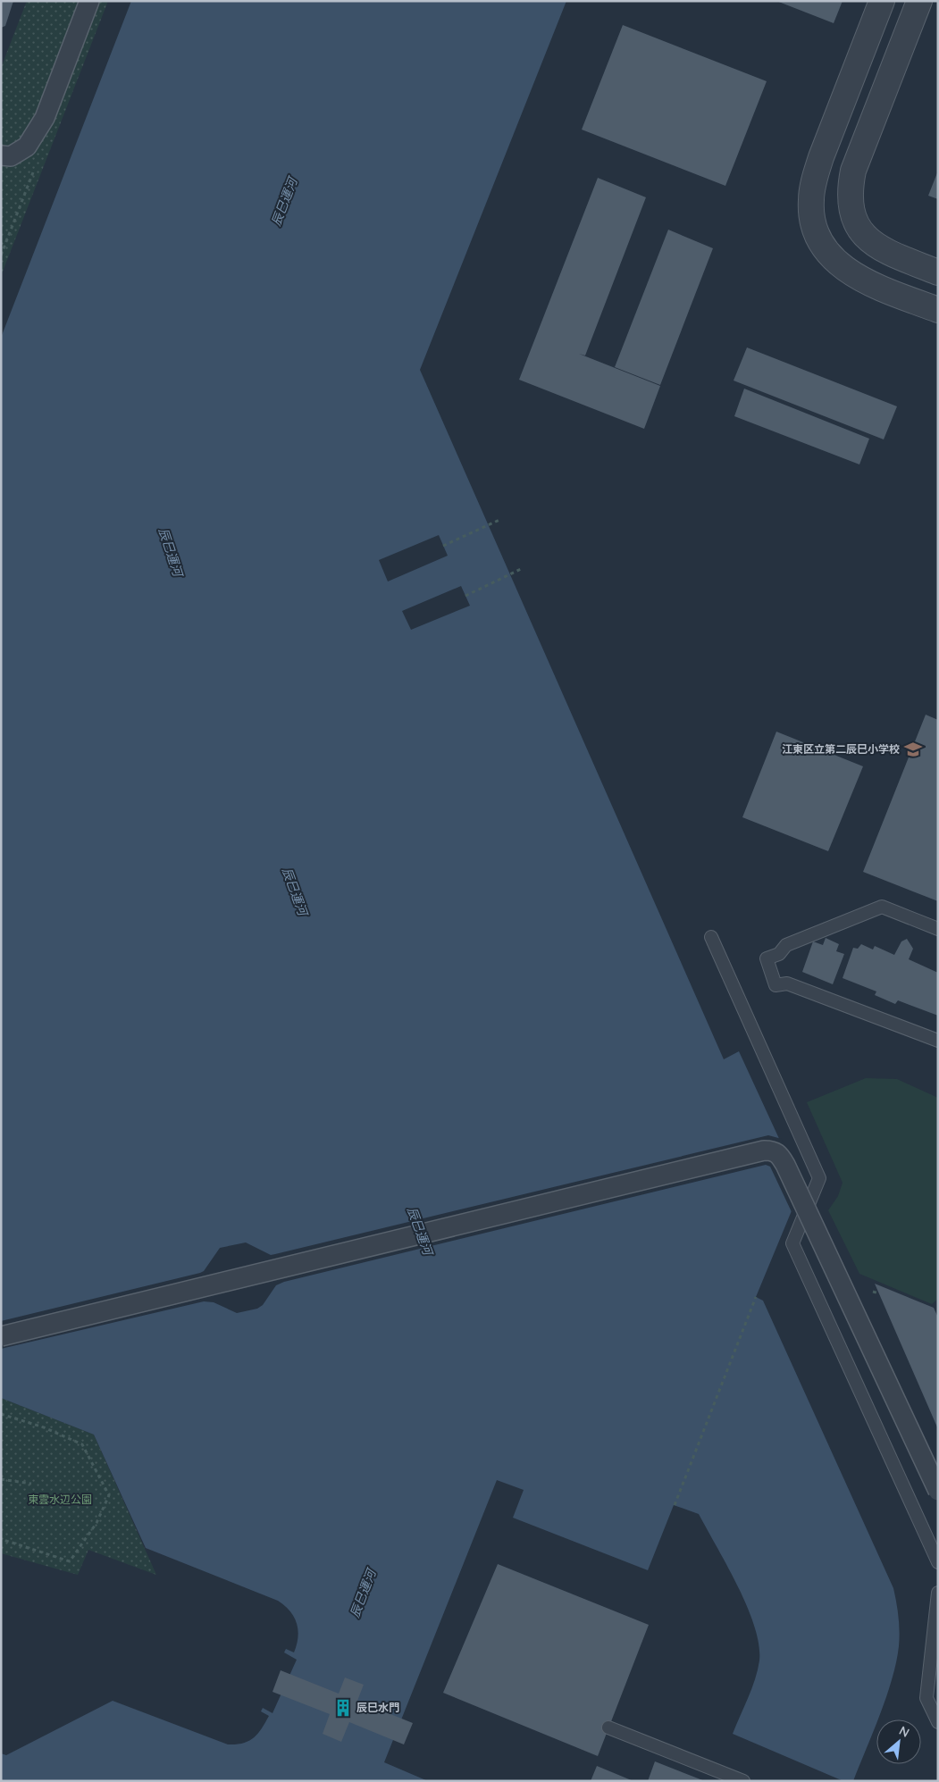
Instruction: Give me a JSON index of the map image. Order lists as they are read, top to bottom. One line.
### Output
{"water":["辰巳運河"],"parks":["東雲水辺公園"],"places":{"school or university":["江東区立第二辰巳小学校"],"building":["辰巳水門"]},"north":"top right"}
